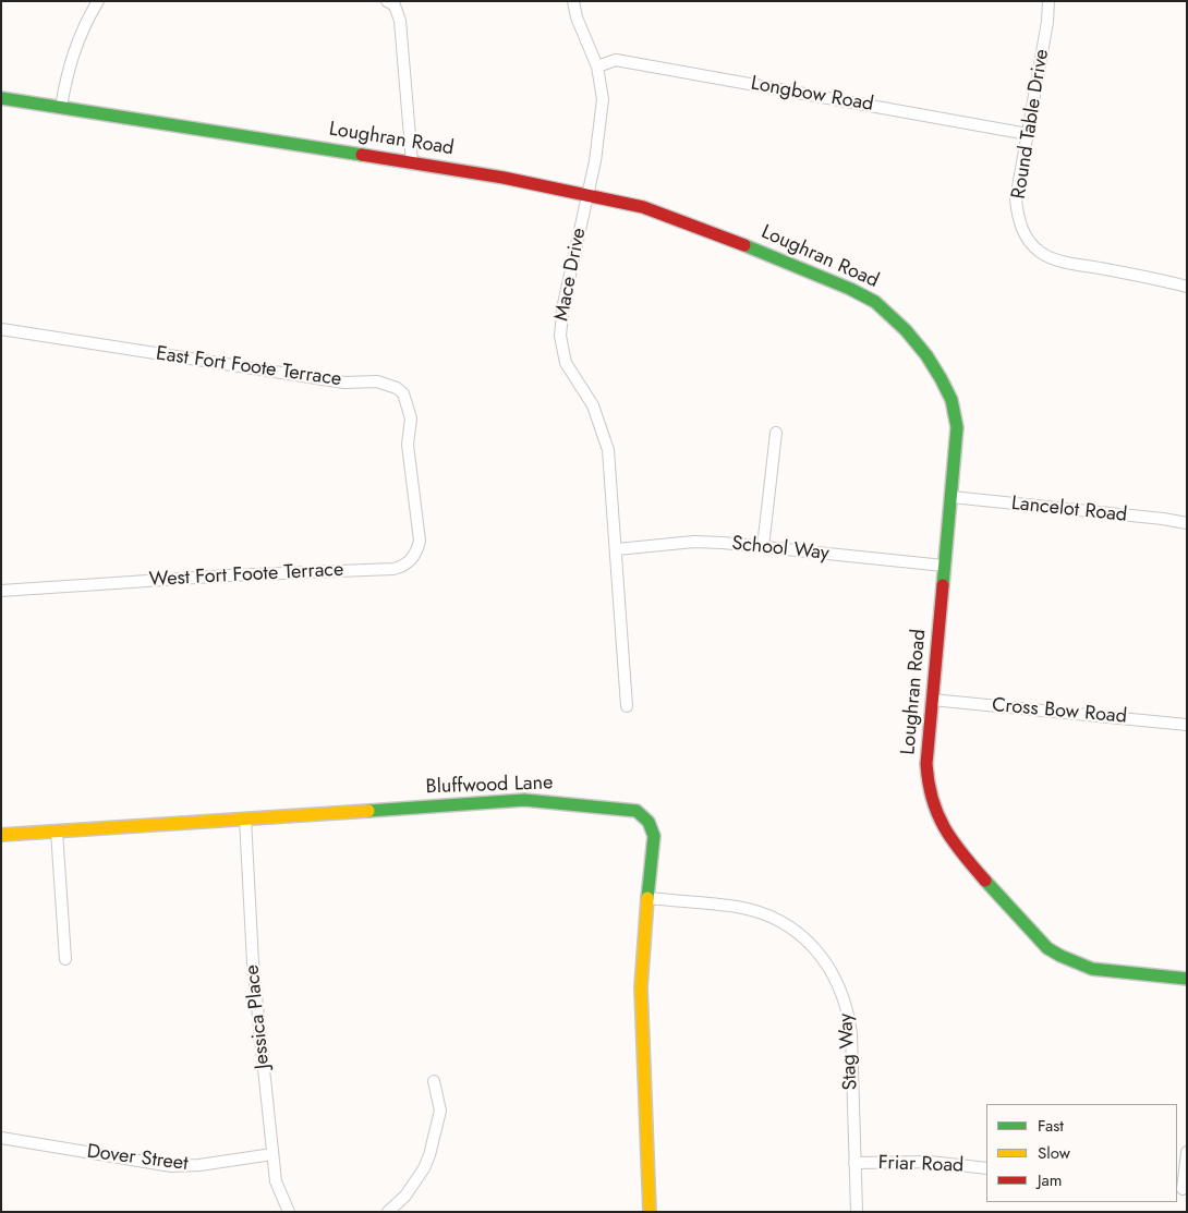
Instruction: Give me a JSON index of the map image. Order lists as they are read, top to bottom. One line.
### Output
{"streets":{"street":["Longbow Road","Round Table Drive","Loughran Road","Mace Drive","East Fort Foote Terrace","Lancelot Road","School Way","West Fort Foote Terrace","Cross Bow Road","Bluffwood Lane","Jessica Place","Stag Way","Dover Street","Friar Road"]},"crossings":[["Longbow Road","Round Table Drive"],["Longbow Road","Mace Drive"],["Loughran Road","Mace Drive"],["Loughran Road","Lancelot Road"],["Loughran Road","School Way"],["Loughran Road","Cross Bow Road"],["Mace Drive","School Way"],["East Fort Foote Terrace","West Fort Foote Terrace"],["Bluffwood Lane","Jessica Place"],["Bluffwood Lane","Stag Way"],["Jessica Place","Dover Street"],["Stag Way","Friar Road"]],"legend":["Fast","Slow","Jam"]}
